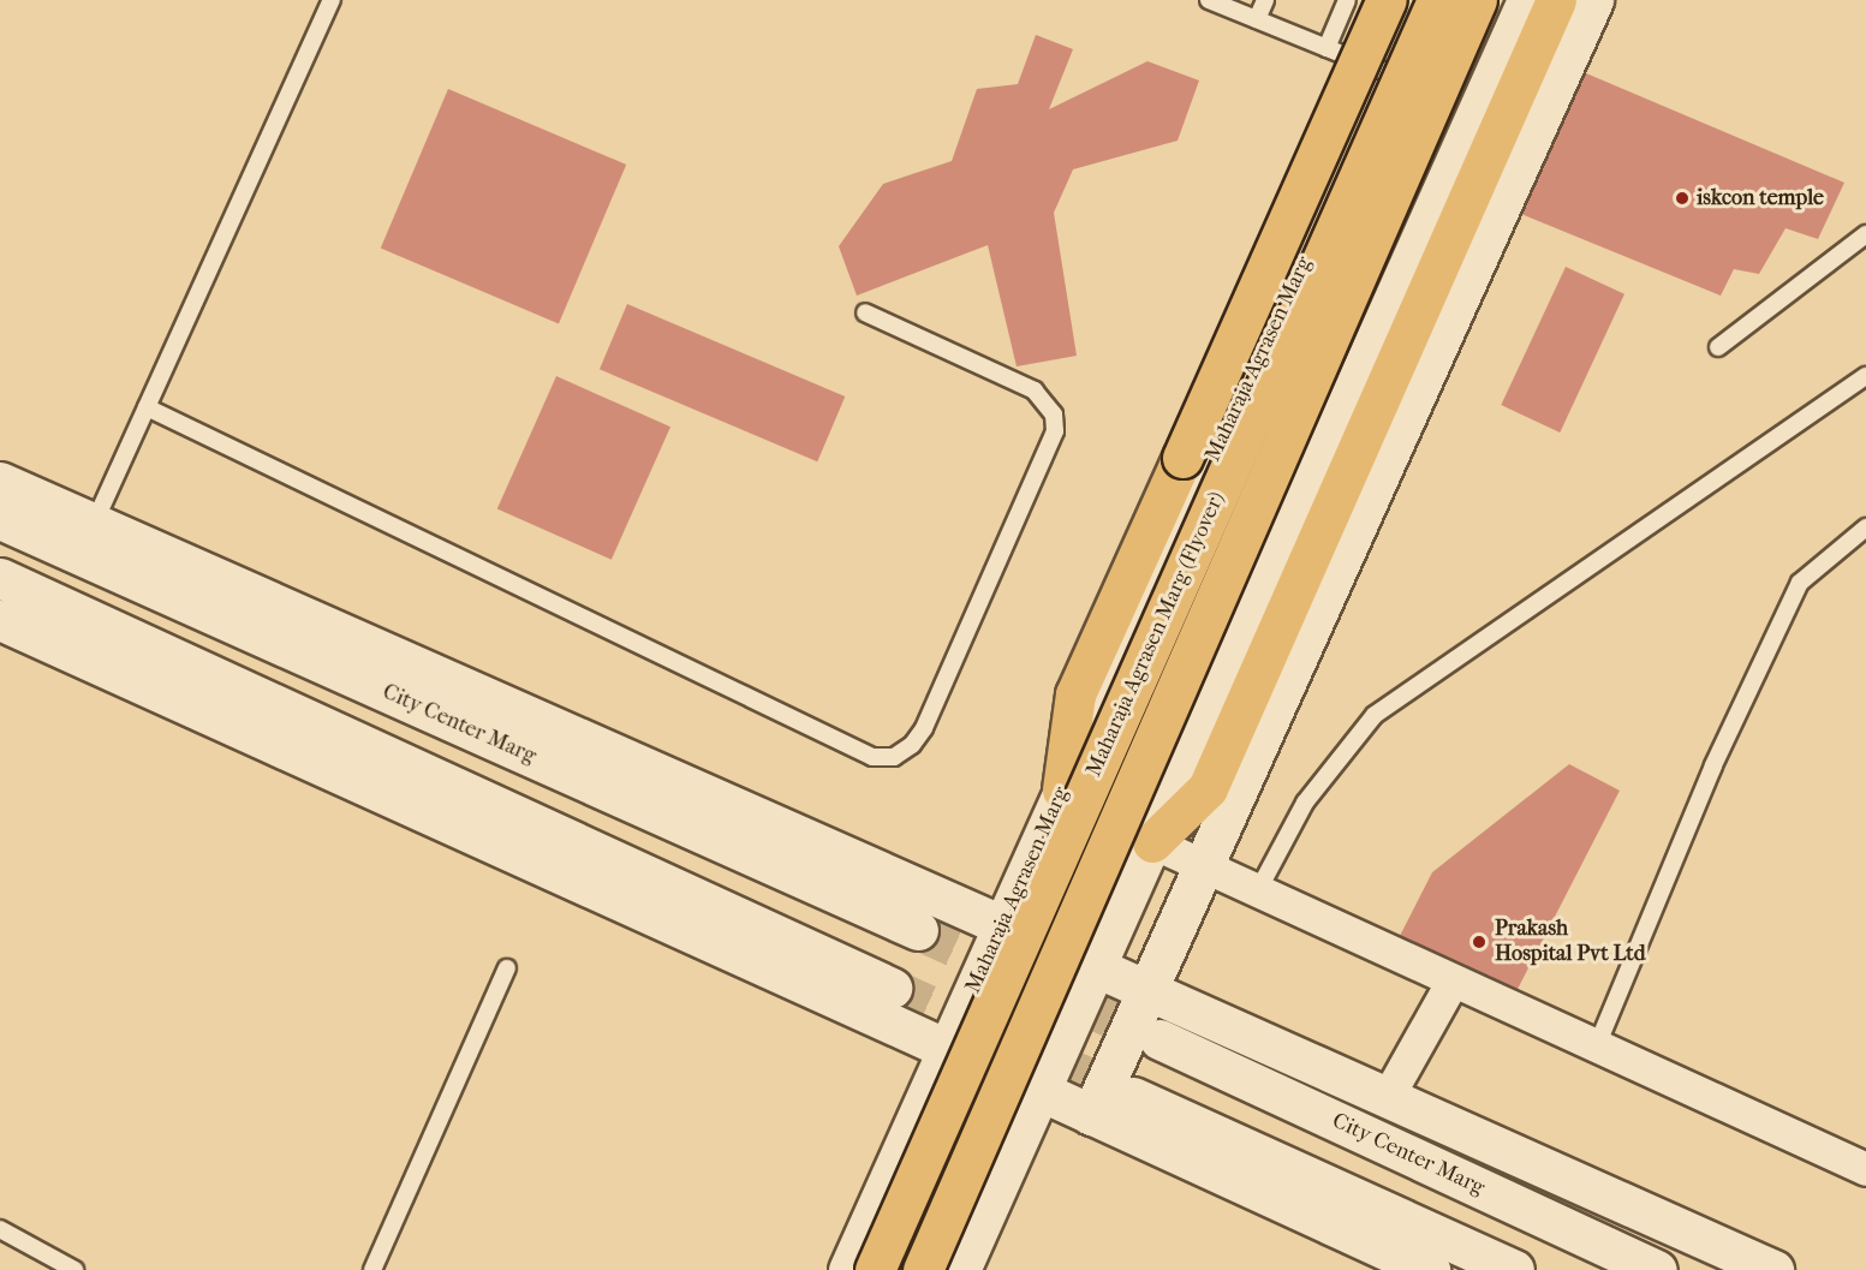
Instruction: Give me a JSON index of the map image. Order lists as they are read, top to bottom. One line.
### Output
{"streets":{"main road":["Maharaja Agrasen Marg","Maharaja Agrasen Marg (Flyover)","City Center Marg"]},"places":["iskcon temple","Prakash Hospital Pvt Ltd"]}
